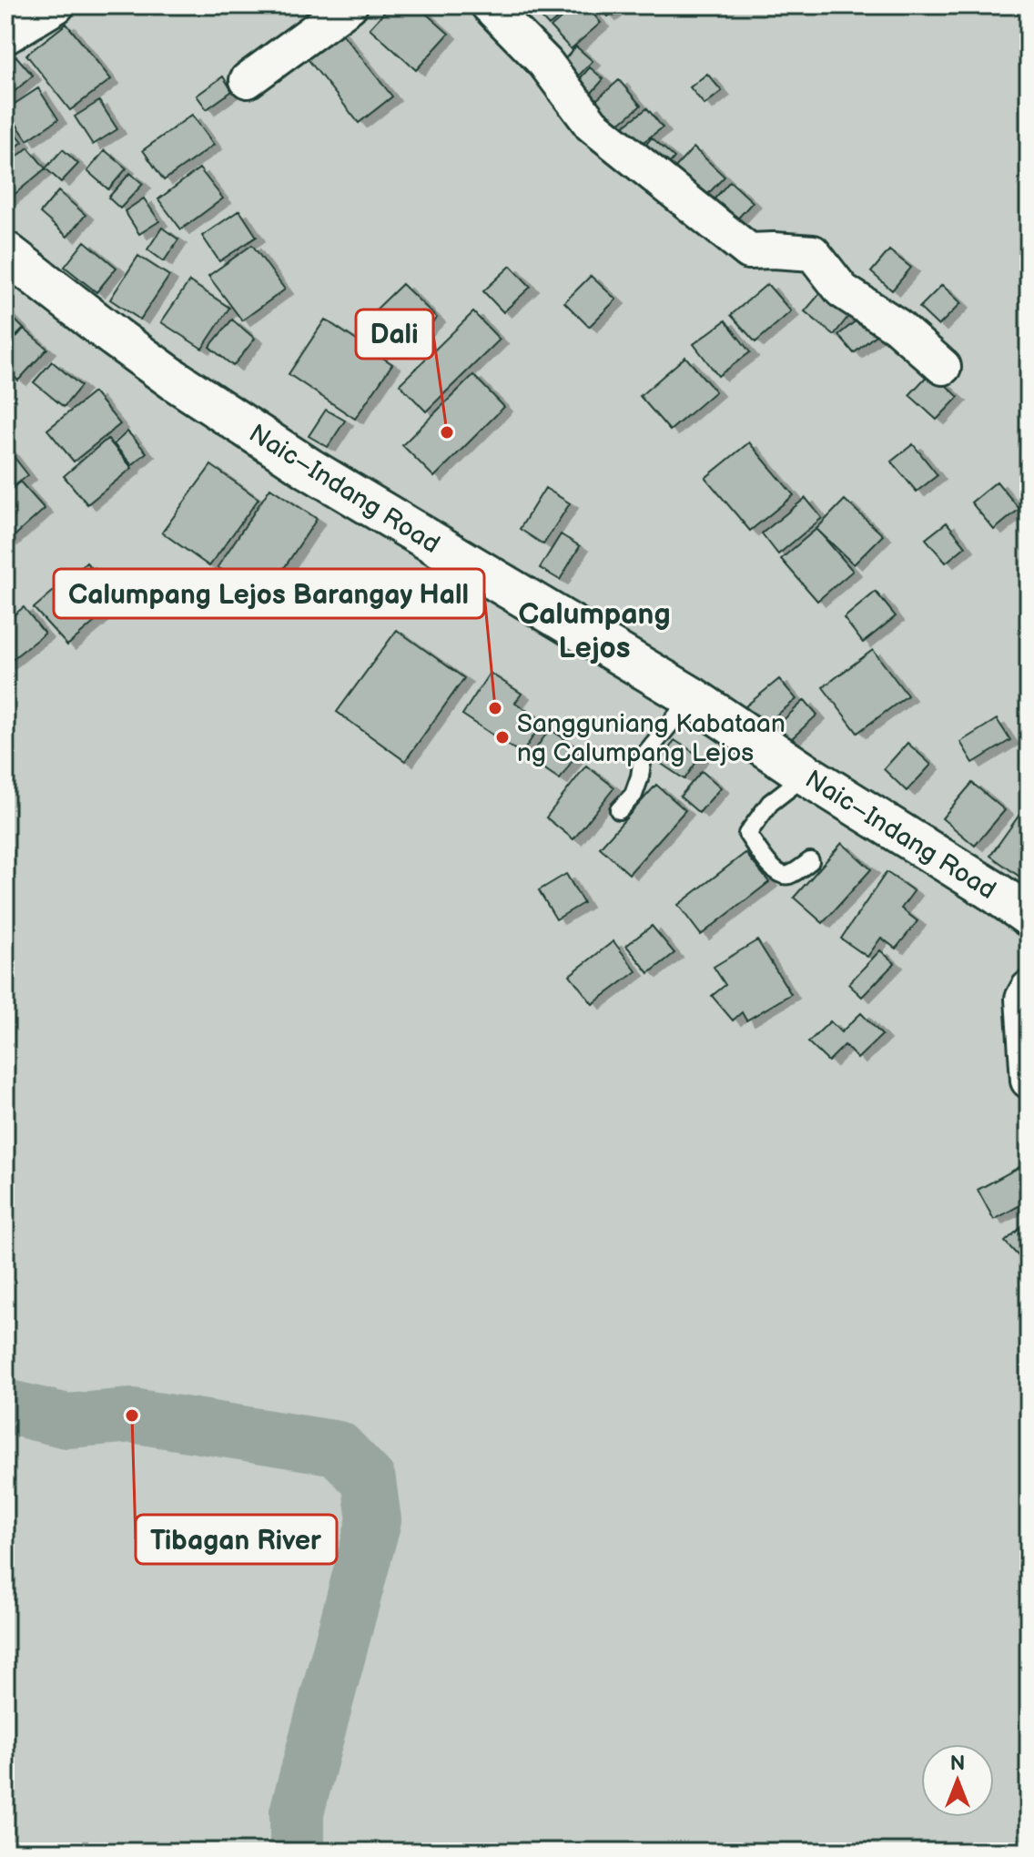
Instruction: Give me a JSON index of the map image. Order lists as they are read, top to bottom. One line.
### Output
{"streets":{"main road":["Naic–Indang Road"]},"districts":["Calumpang Lejos"],"places":["Dali","Calumpang Lejos Barangay Hall","Sangguniang Kabataan ng Calumpang Lejos","Tibagan River"],"north":"top"}
